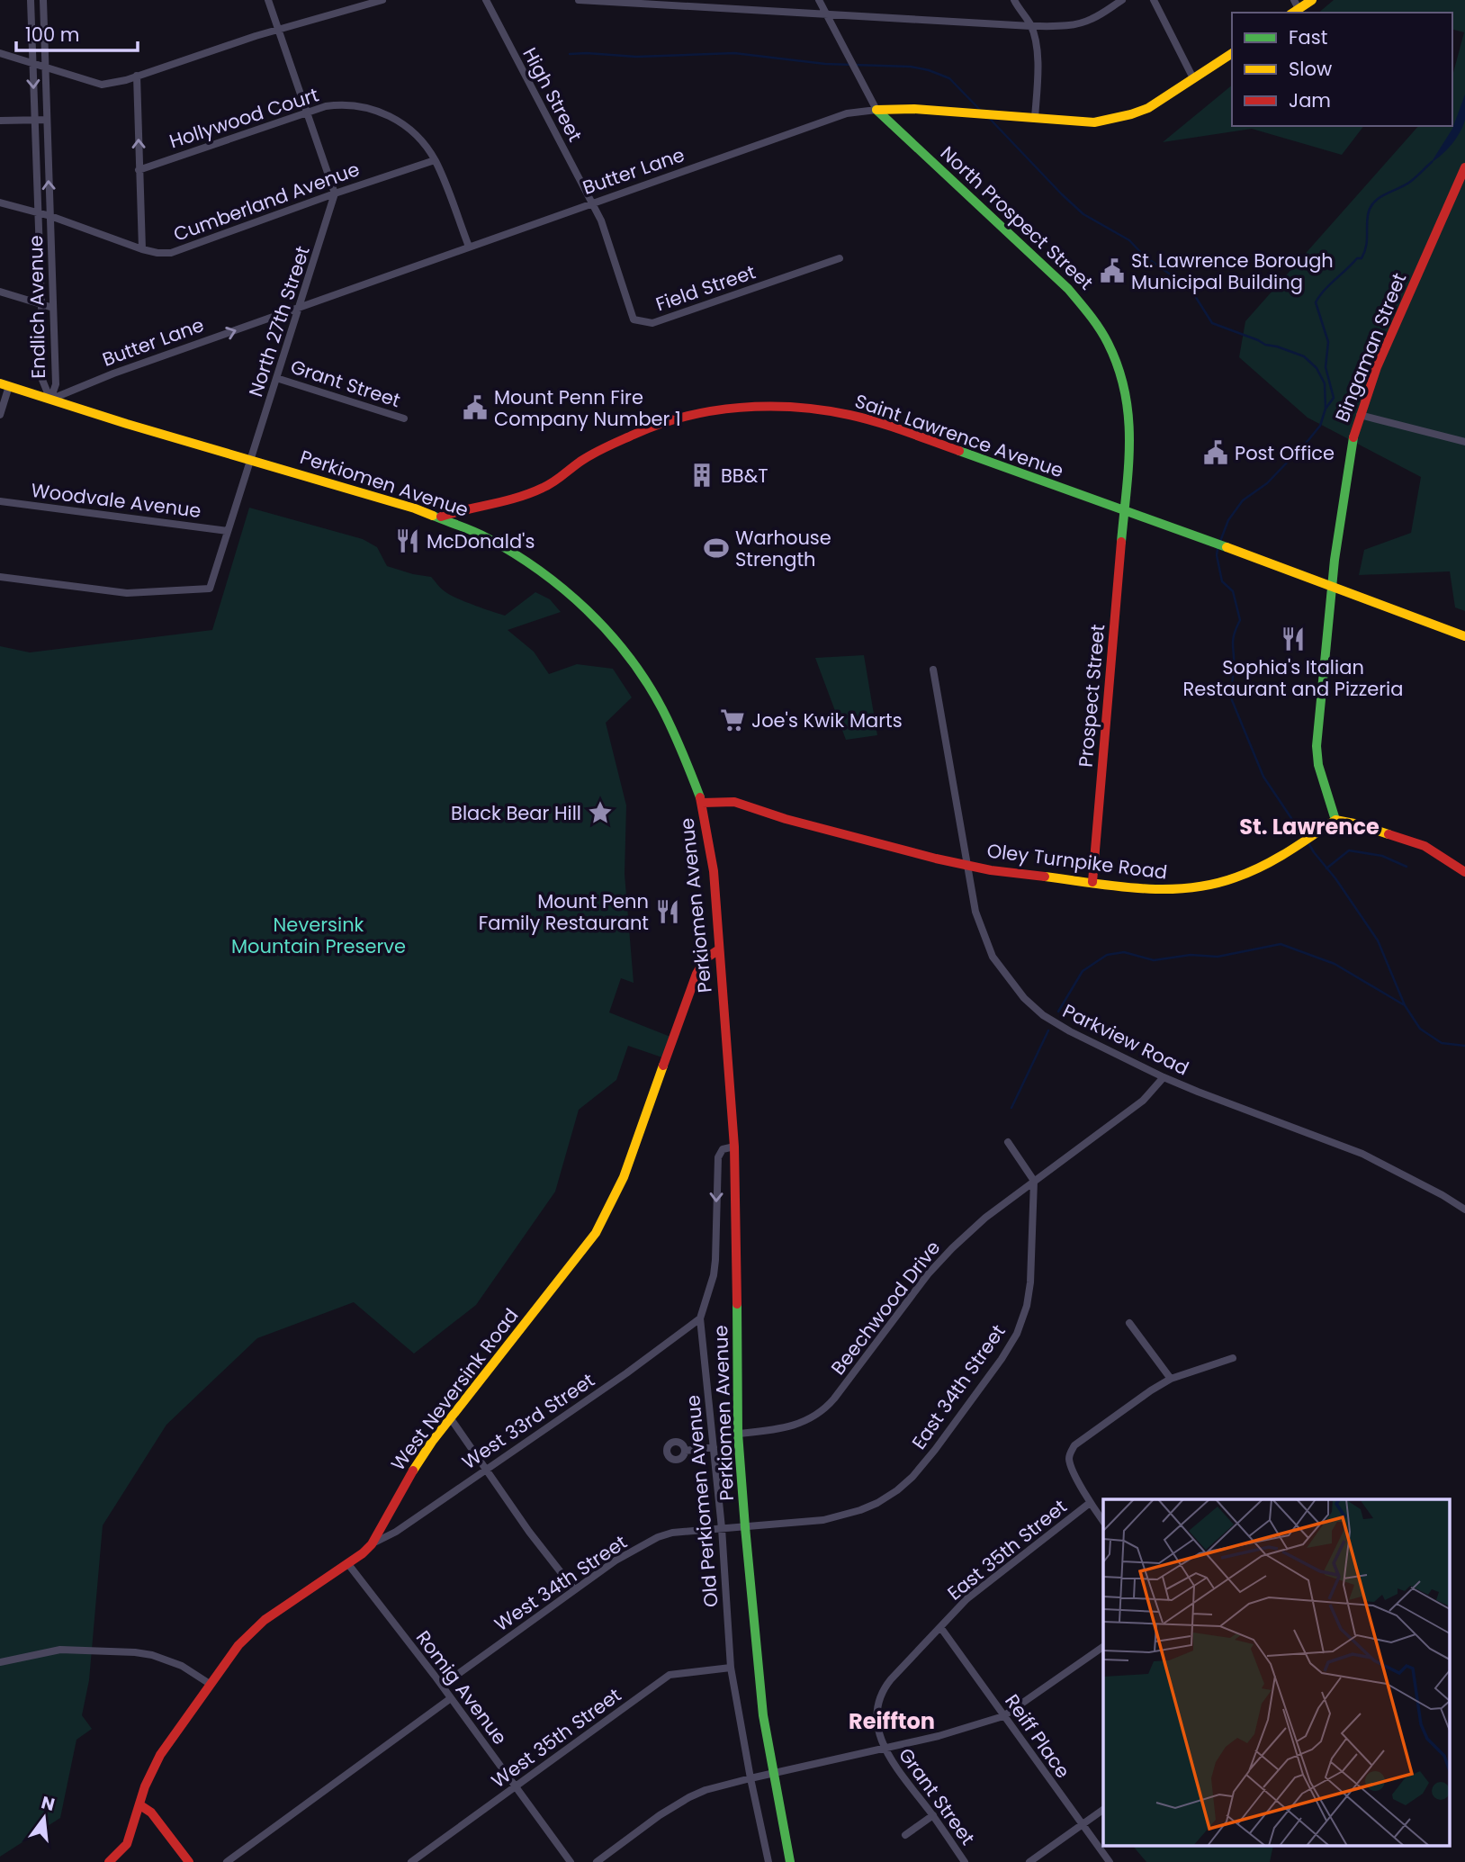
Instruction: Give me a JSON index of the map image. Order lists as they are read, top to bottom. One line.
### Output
{"streets":{"street":["High Street","Hollywood Court","Butter Lane","Cumberland Avenue","North Prospect Street","Field Street","Endlich Avenue","North 27th Street","Bingaman Street","Grant Street","Saint Lawrence Avenue","Perkiomen Avenue","Woodvale Avenue","Prospect Street","Oley Turnpike Road","Parkview Road","Beechwood Drive","East 34th Street","West Neversink Road","West 33rd Street","Old Perkiomen Avenue","East 35th Street","West 34th Street","Romig Avenue","Reiff Place","West 35th Street"]},"crossings":[["High Street","Butter Lane"],["High Street","Field Street"],["Hollywood Court","Butter Lane"],["Hollywood Court","Cumberland Avenue"],["Butter Lane","North Prospect Street"],["Butter Lane","Endlich Avenue"],["Butter Lane","North 27th Street"],["Butter Lane","Perkiomen Avenue"],["Cumberland Avenue","Endlich Avenue"],["Cumberland Avenue","North 27th Street"],["North Prospect Street","Saint Lawrence Avenue"],["North Prospect Street","Prospect Street"],["Endlich Avenue","Perkiomen Avenue"],["North 27th Street","Grant Street"],["North 27th Street","Perkiomen Avenue"],["North 27th Street","Woodvale Avenue"],["Bingaman Street","Saint Lawrence Avenue"],["Bingaman Street","Oley Turnpike Road"],["Grant Street","East 35th Street"],["Saint Lawrence Avenue","Perkiomen Avenue"],["Saint Lawrence Avenue","Prospect Street"],["Perkiomen Avenue","Oley Turnpike Road"],["Perkiomen Avenue","Beechwood Drive"],["Perkiomen Avenue","East 34th Street"],["Perkiomen Avenue","West Neversink Road"],["Perkiomen Avenue","Old Perkiomen Avenue"],["Perkiomen Avenue","West 34th Street"],["Prospect Street","Oley Turnpike Road"],["Oley Turnpike Road","Parkview Road"],["Parkview Road","Beechwood Drive"],["Beechwood Drive","East 34th Street"],["East 34th Street","West 34th Street"],["West Neversink Road","West 33rd Street"],["West Neversink Road","Romig Avenue"],["West 33rd Street","Old Perkiomen Avenue"],["Old Perkiomen Avenue","West 34th Street"],["Old Perkiomen Avenue","West 35th Street"],["East 35th Street","Reiff Place"],["West 34th Street","Romig Avenue"],["Romig Avenue","West 35th Street"]],"districts":["St. Lawrence","Reiffton"],"parks":["Neversink Mountain Preserve"],"places":{"public building":["St. Lawrence Borough Municipal Building","Mount Penn Fire Company Number 1","Post Office"],"building":["BB&T"],"restaurant":["McDonald's","Sophia's Italian Restaurant and Pizzeria","Mount Penn Family Restaurant"],"sports":["Warhouse Strength"],"supermarket":["Joe's Kwik Marts"],"place":["Black Bear Hill"]},"legend":["Fast","Slow","Jam"],"scale_bar":"100 m","north":"top"}
